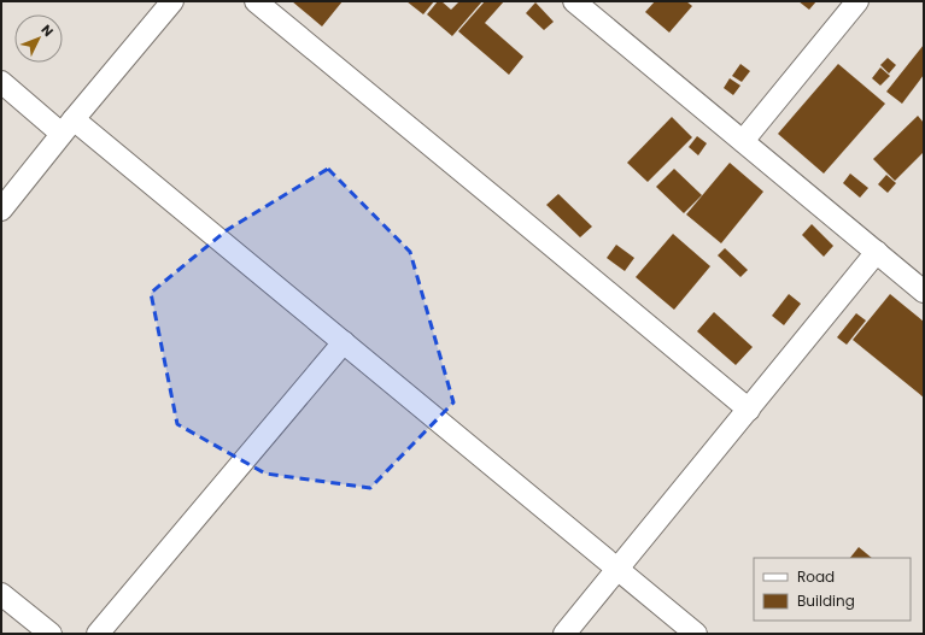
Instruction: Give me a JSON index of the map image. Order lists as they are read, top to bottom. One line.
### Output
{"legend":["Road","Building"],"north":"top right"}
